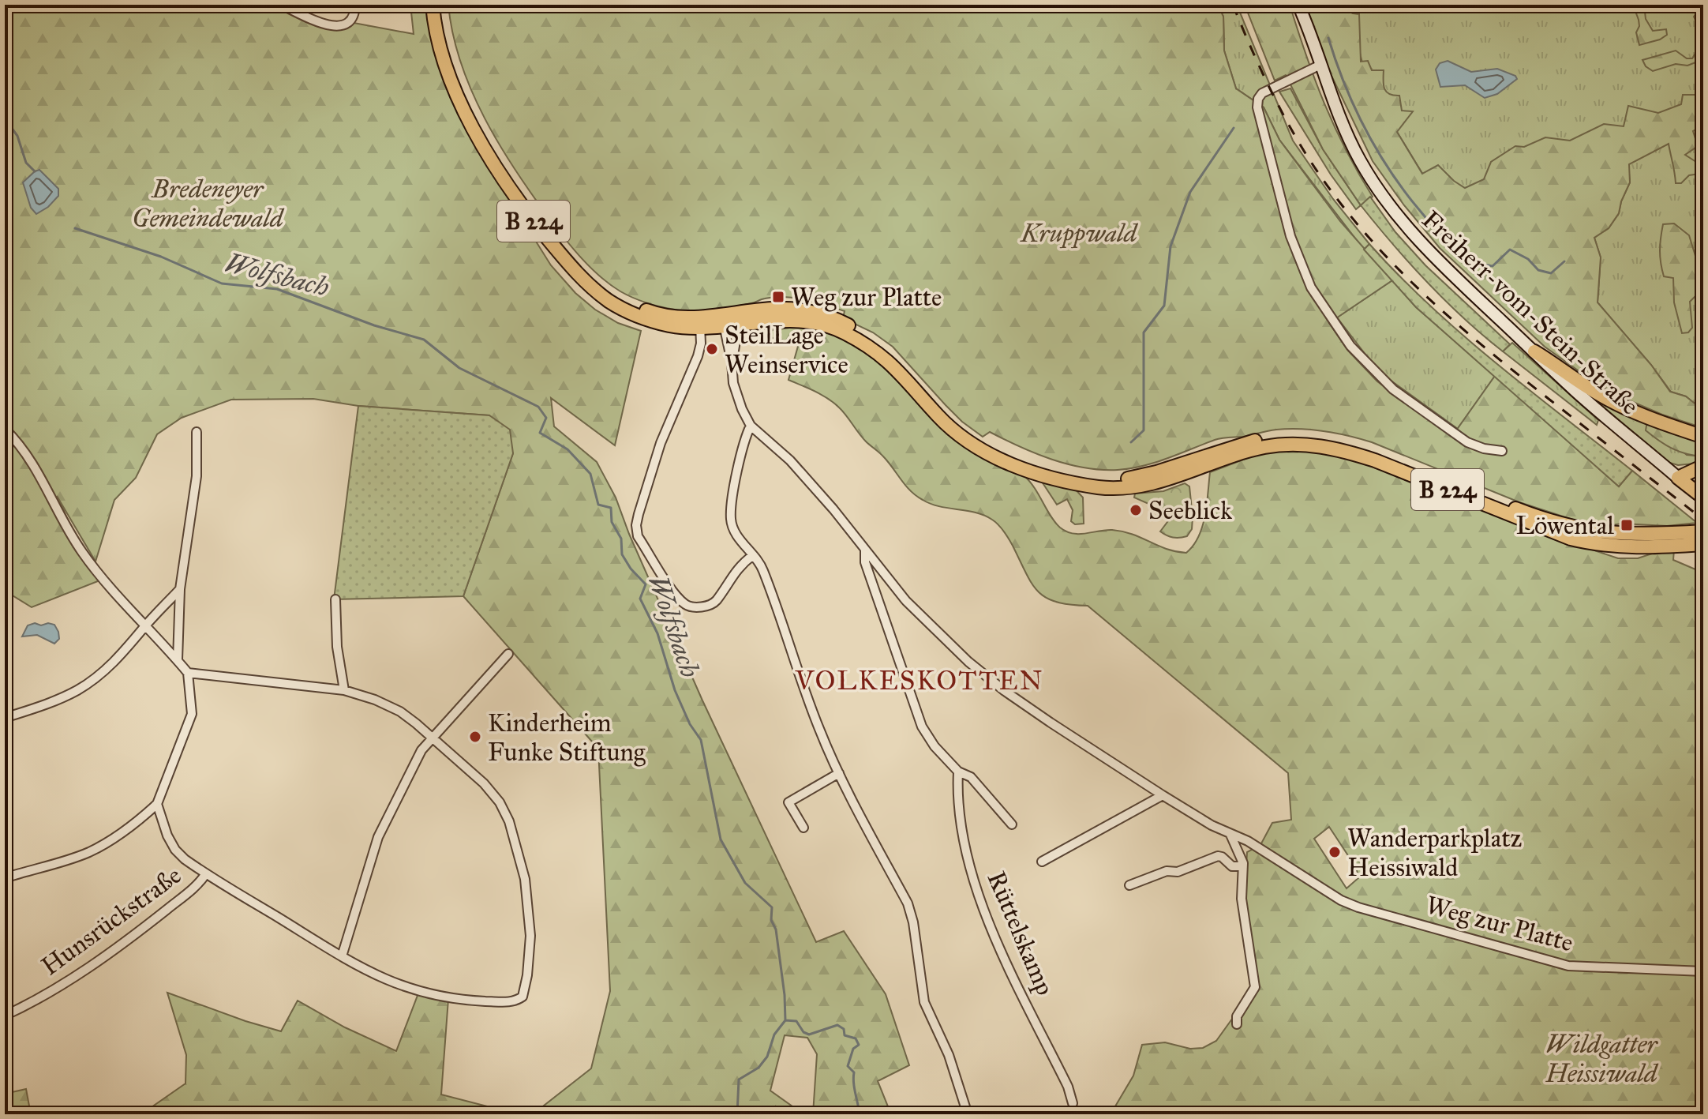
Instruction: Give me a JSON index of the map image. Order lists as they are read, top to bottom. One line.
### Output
{"streets":{"main road":["B 224","Freiherr-vom-Stein-Straße"],"street":["Hunsrückstraße","Weg zur Platte","Rüttelskamp"]},"crossings":[["B 224","Weg zur Platte"]],"districts":["VOLKESKOTTEN"],"water":["Wolfsbach"],"parks":["Bredeneyer Gemeindewald","Kruppwald","Wildgatter Heissiwald"],"places":{"transit":["Weg zur Platte","Löwental"],"other":["SteilLage Weinservice","Seeblick","Kinderheim Funke Stiftung","Wanderparkplatz Heissiwald"]}}
